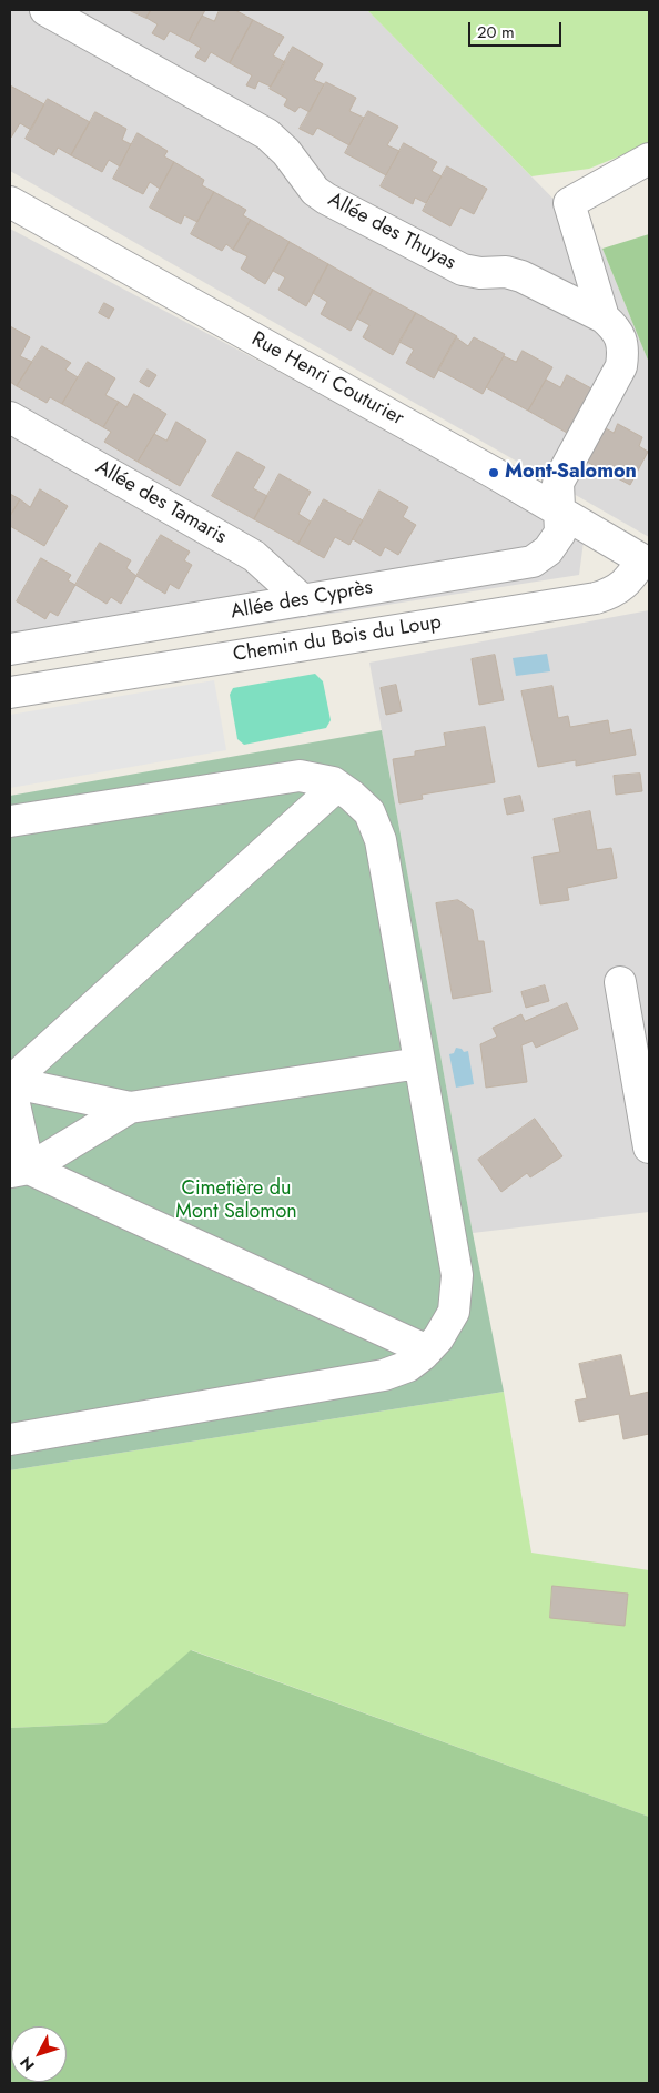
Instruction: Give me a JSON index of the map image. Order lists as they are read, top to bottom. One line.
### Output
{"streets":{"street":["Allée des Thuyas","Rue Henri Couturier","Allée des Tamaris","Allée des Cyprès","Chemin du Bois du Loup"]},"crossings":[["Allée des Thuyas","Rue Henri Couturier"],["Allée des Thuyas","Allée des Cyprès"],["Rue Henri Couturier","Allée des Cyprès"],["Rue Henri Couturier","Chemin du Bois du Loup"],["Allée des Tamaris","Allée des Cyprès"]],"parks":["Cimetière du Mont Salomon"],"places":["Mont-Salomon"],"scale_bar":"20 m","north":"bottom left"}
